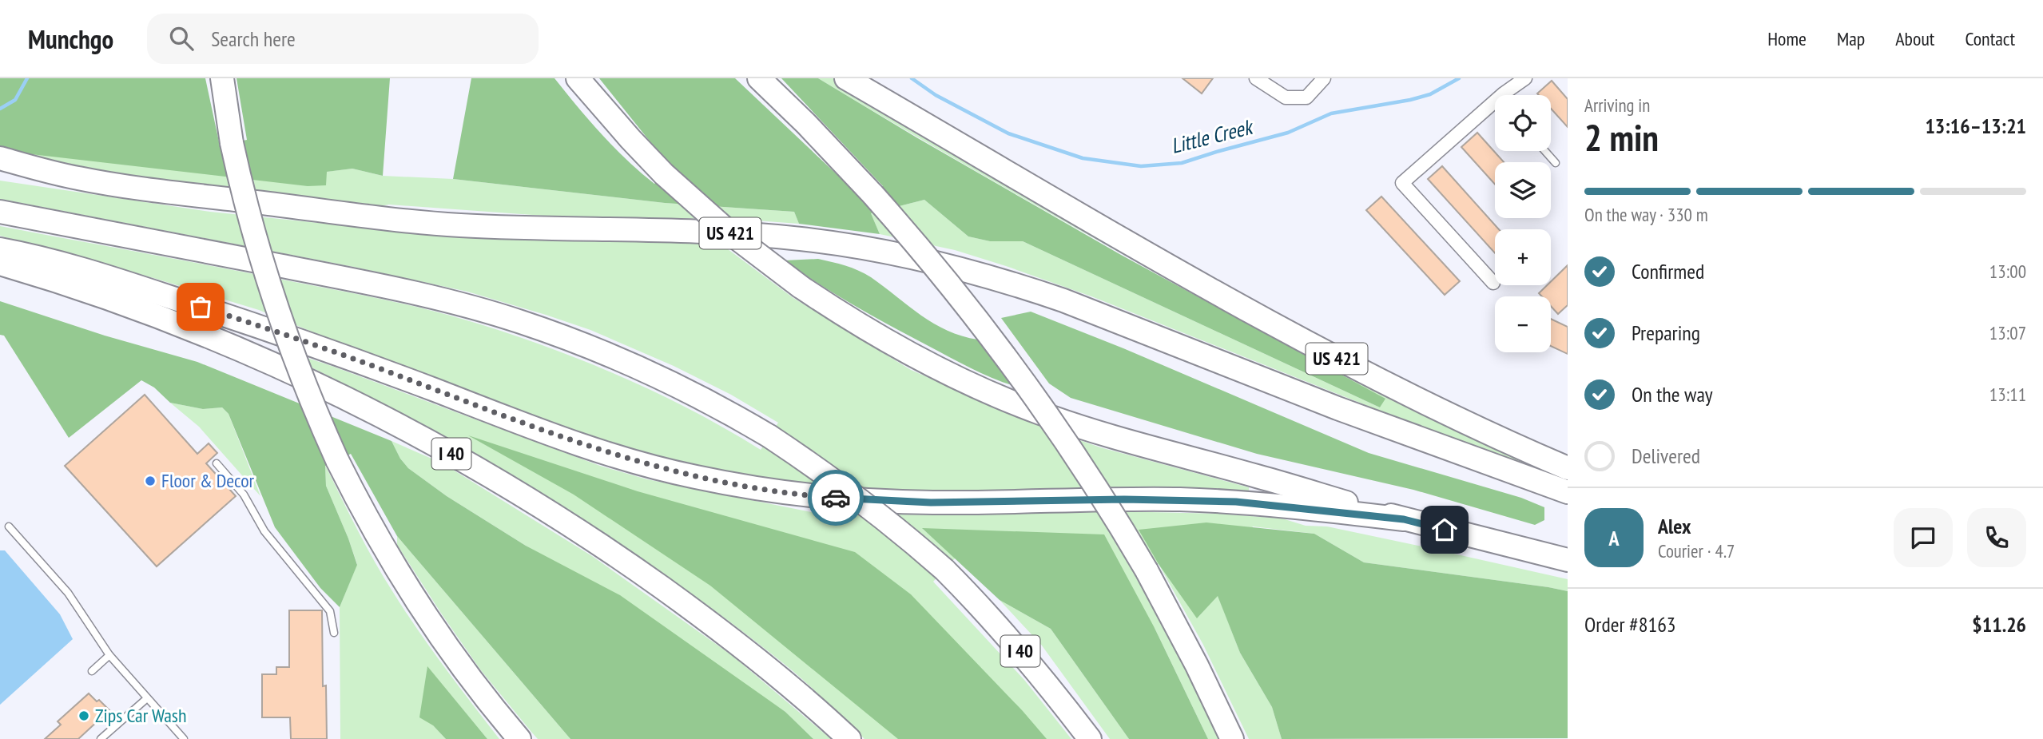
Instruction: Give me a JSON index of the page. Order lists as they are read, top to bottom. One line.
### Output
{"streets":{"highway":["US 421","I 40"]},"water":["Little Creek"],"places":["Floor & Decor","Zips Car Wash"],"page":{"header":"Munchgo","search":"Search here","nav":["Home","Map","About","Contact"],"heading":["2 min","Arriving in","13:16–13:21"],"panel":["Alex","Courier · 4.7","Order #8163","$11.26"],"map_buttons":["+","−"],"bar":"On the way · 330 m","list":[["Confirmed","13:00"],["Preparing","13:07"],["On the way","13:11"],"Delivered"],"round":"A"}}
